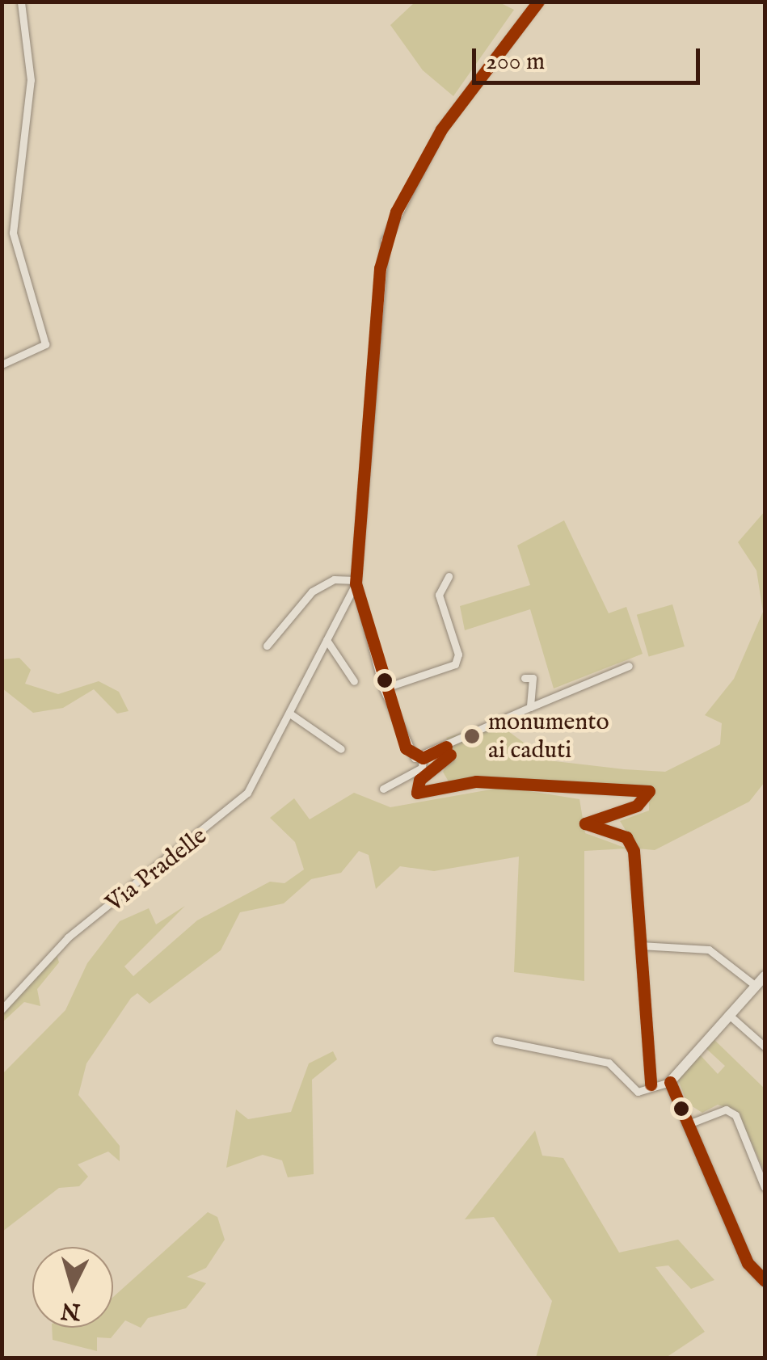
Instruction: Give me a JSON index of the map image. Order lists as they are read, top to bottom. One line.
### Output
{"streets":{"street":["Via Pradelle"]},"places":["monumento ai caduti"],"scale_bar":"200 m","north":"bottom"}
